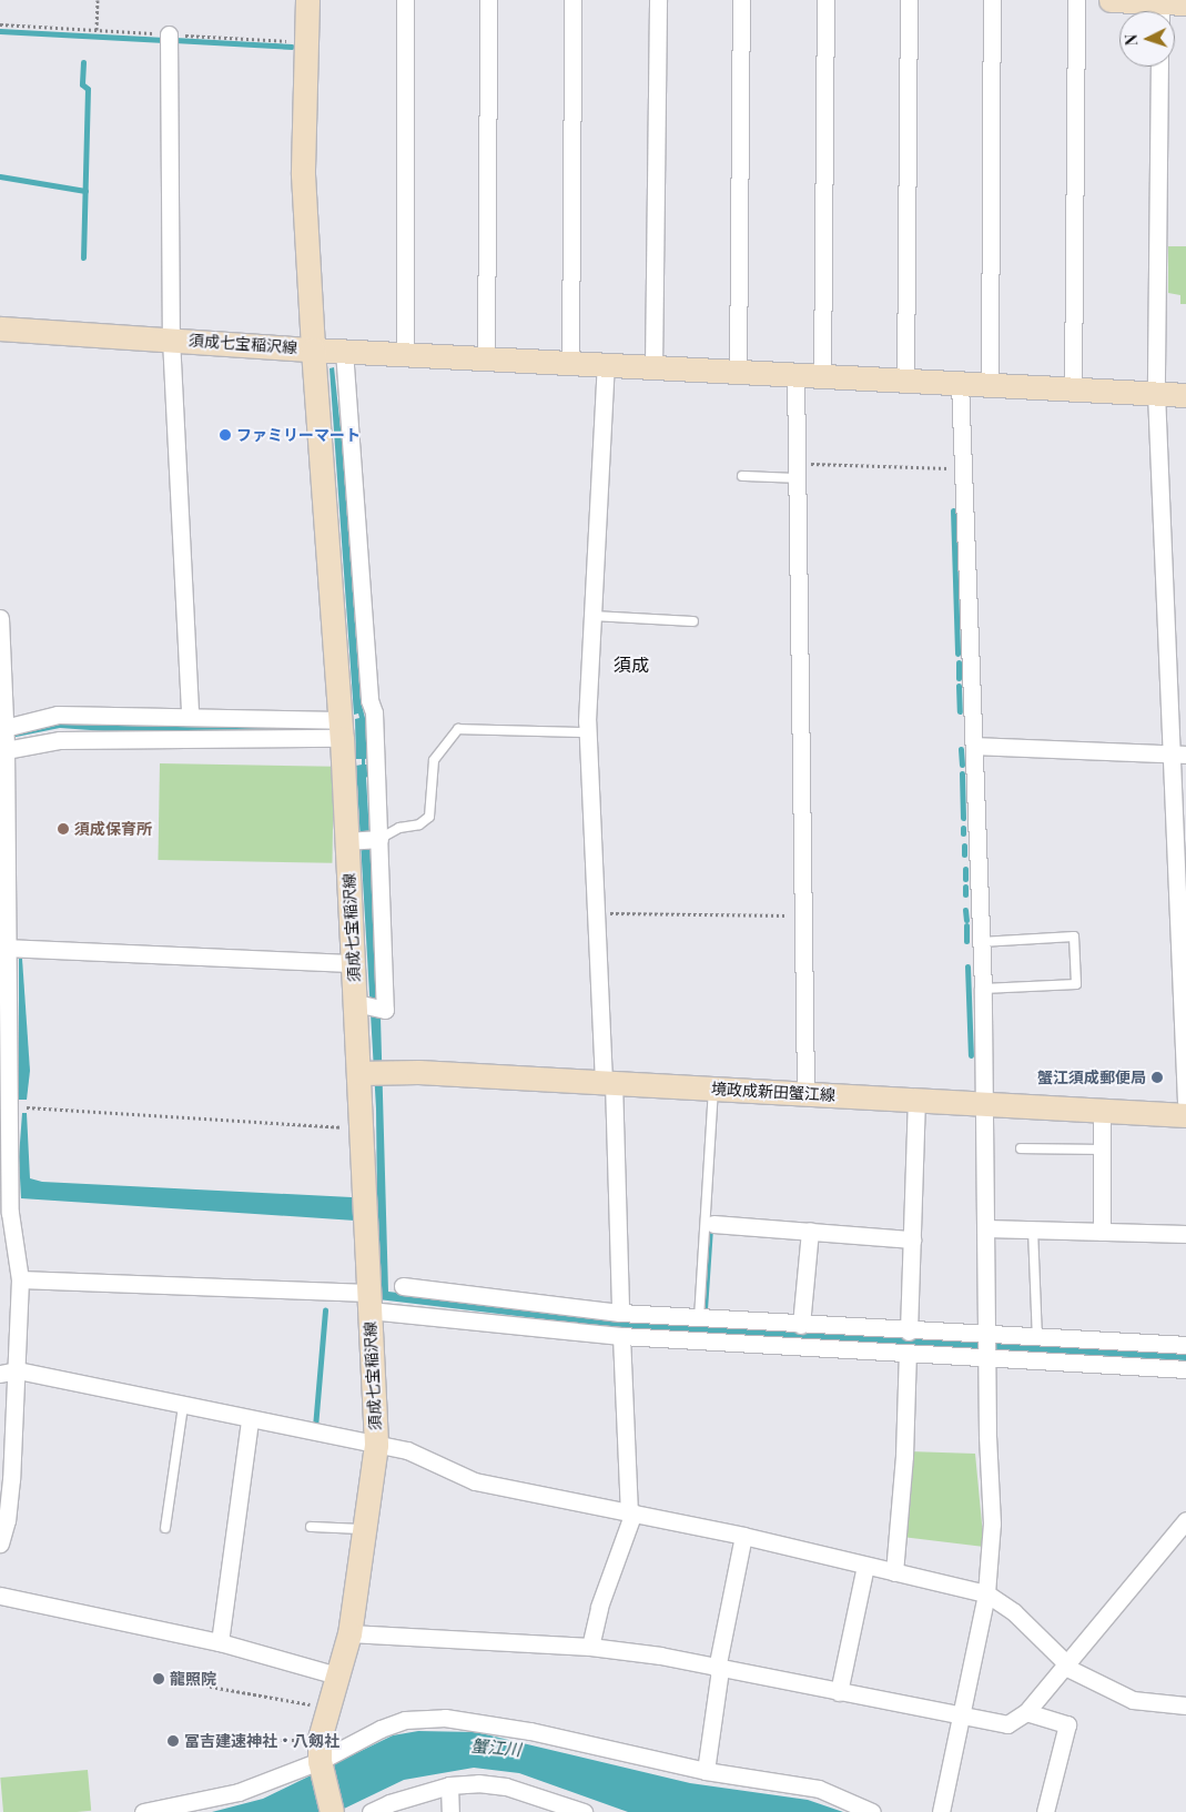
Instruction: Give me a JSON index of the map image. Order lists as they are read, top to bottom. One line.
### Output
{"streets":{"main road":["須成七宝稲沢線","境政成新田蟹江線"]},"crossings":[["須成七宝稲沢線","境政成新田蟹江線"]],"districts":["須成"],"water":["蟹江川"],"places":["ファミリーマート","須成保育所","蟹江須成郵便局","龍照院","冨吉建速神社・八剱社"],"north":"left"}
